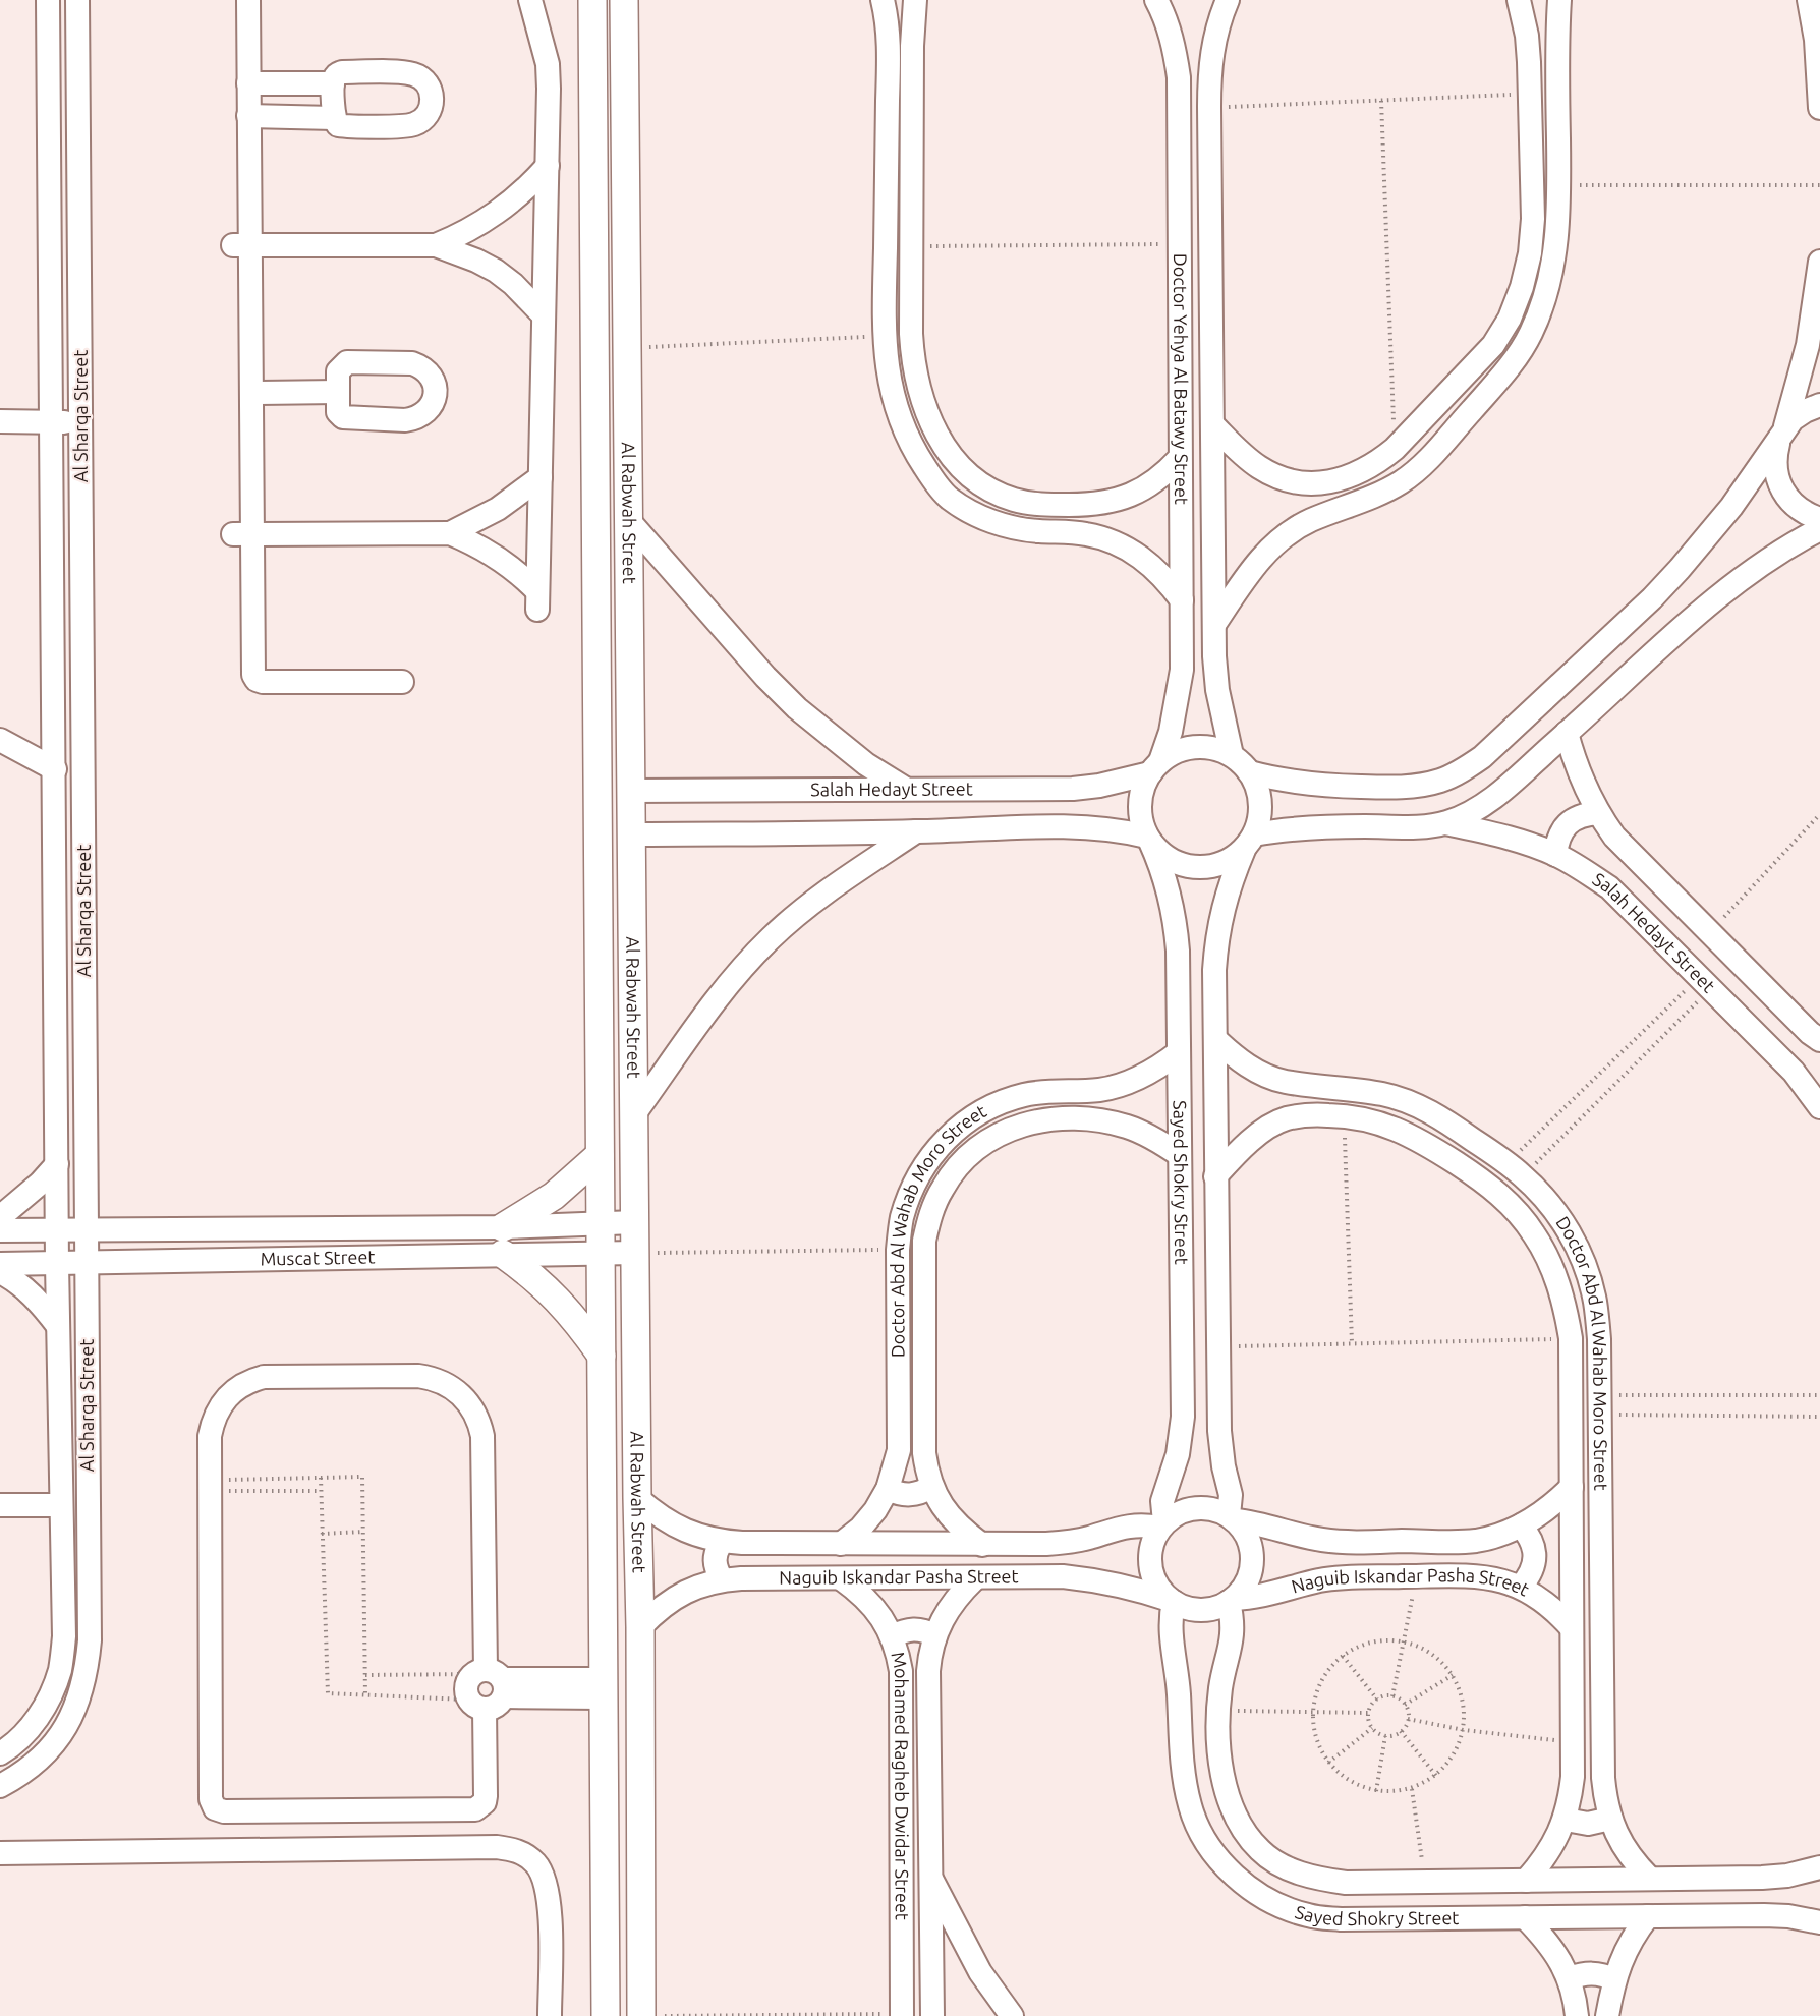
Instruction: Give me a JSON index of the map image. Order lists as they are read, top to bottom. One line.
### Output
{"streets":{"street":["Doctor Yehya Al Batawy Street","Al Sharqa Street","Al Rabwah Street","Salah Hedayt Street","Sayed Shokry Street","Doctor Abd Al Wahab Moro Street","Muscat Street","Naguib Iskandar Pasha Street","Mohamed Ragheb Dwidar Street"]},"crossings":[["Doctor Yehya Al Batawy Street","Salah Hedayt Street"],["Doctor Yehya Al Batawy Street","Sayed Shokry Street"],["Al Sharqa Street","Muscat Street"],["Al Rabwah Street","Salah Hedayt Street"],["Al Rabwah Street","Muscat Street"],["Al Rabwah Street","Naguib Iskandar Pasha Street"],["Salah Hedayt Street","Sayed Shokry Street"],["Sayed Shokry Street","Doctor Abd Al Wahab Moro Street"],["Sayed Shokry Street","Naguib Iskandar Pasha Street"],["Doctor Abd Al Wahab Moro Street","Naguib Iskandar Pasha Street"],["Naguib Iskandar Pasha Street","Mohamed Ragheb Dwidar Street"]]}
